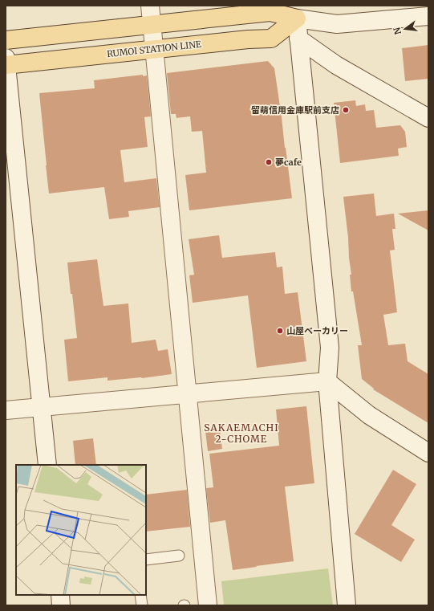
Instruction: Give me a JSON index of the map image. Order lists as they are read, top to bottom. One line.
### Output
{"streets":{"main road":["RUMOI STATION LINE"]},"districts":["SAKAEMACHI 2-CHOME"],"places":["留萌信用金庫駅前支店","夢cafe","山屋ベーカリー"],"north":"left"}
